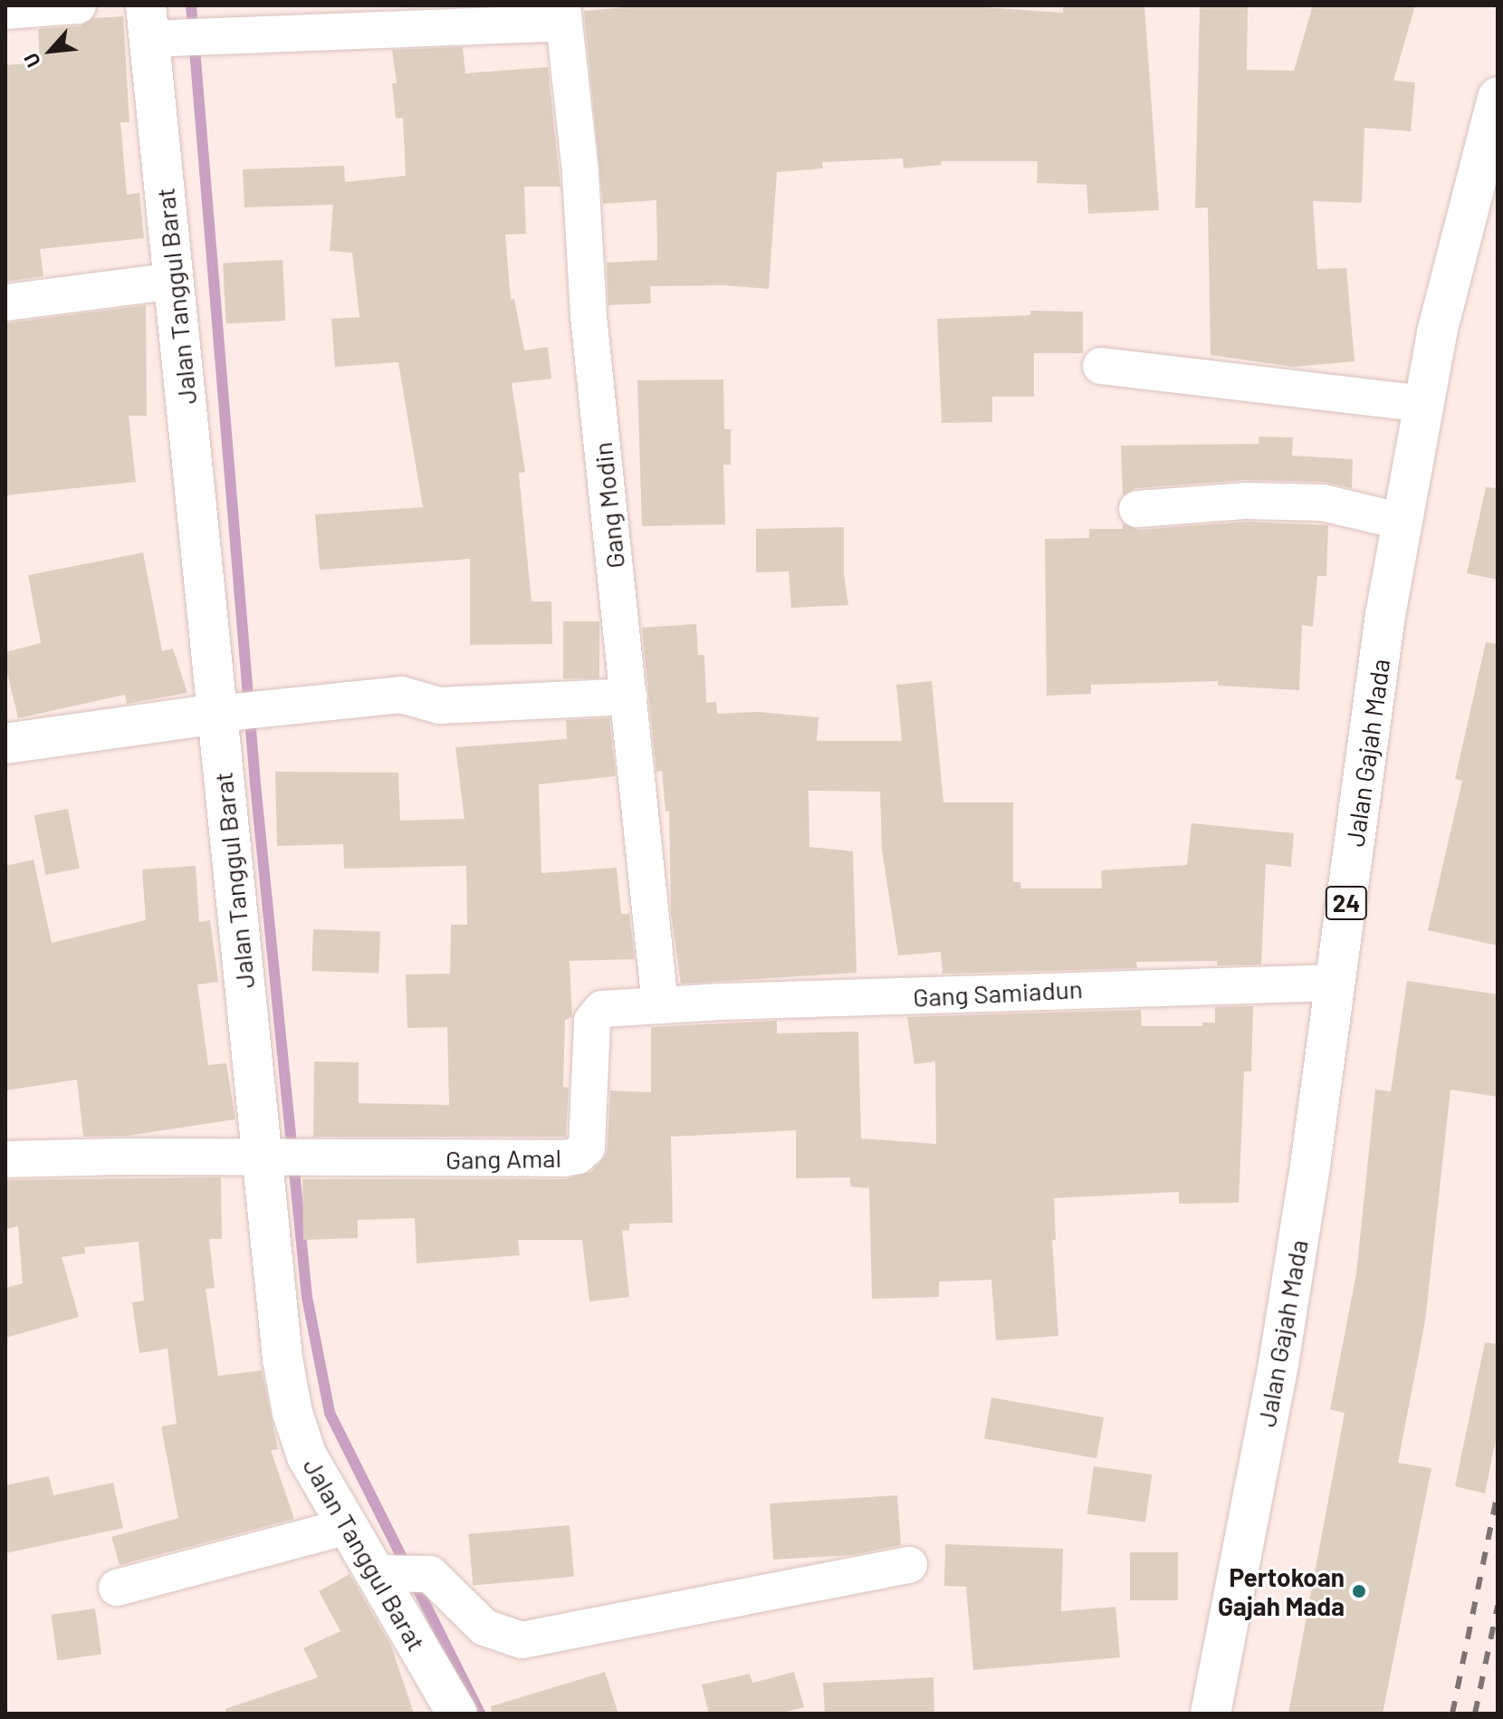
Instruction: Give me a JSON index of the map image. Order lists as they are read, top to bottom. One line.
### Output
{"streets":{"main road":["Jalan Tanggul Barat","Jalan Gajah Mada","24"],"street":["Gang Modin","Gang Samiadun","Gang Amal"]},"crossings":[["Jalan Tanggul Barat","Gang Amal"],["Gang Modin","Gang Samiadun"],["Gang Modin","Gang Amal"],["Jalan Gajah Mada","Gang Samiadun"],["Gang Samiadun","Gang Amal"]],"places":["Pertokoan Gajah Mada"],"north":"bottom left"}
